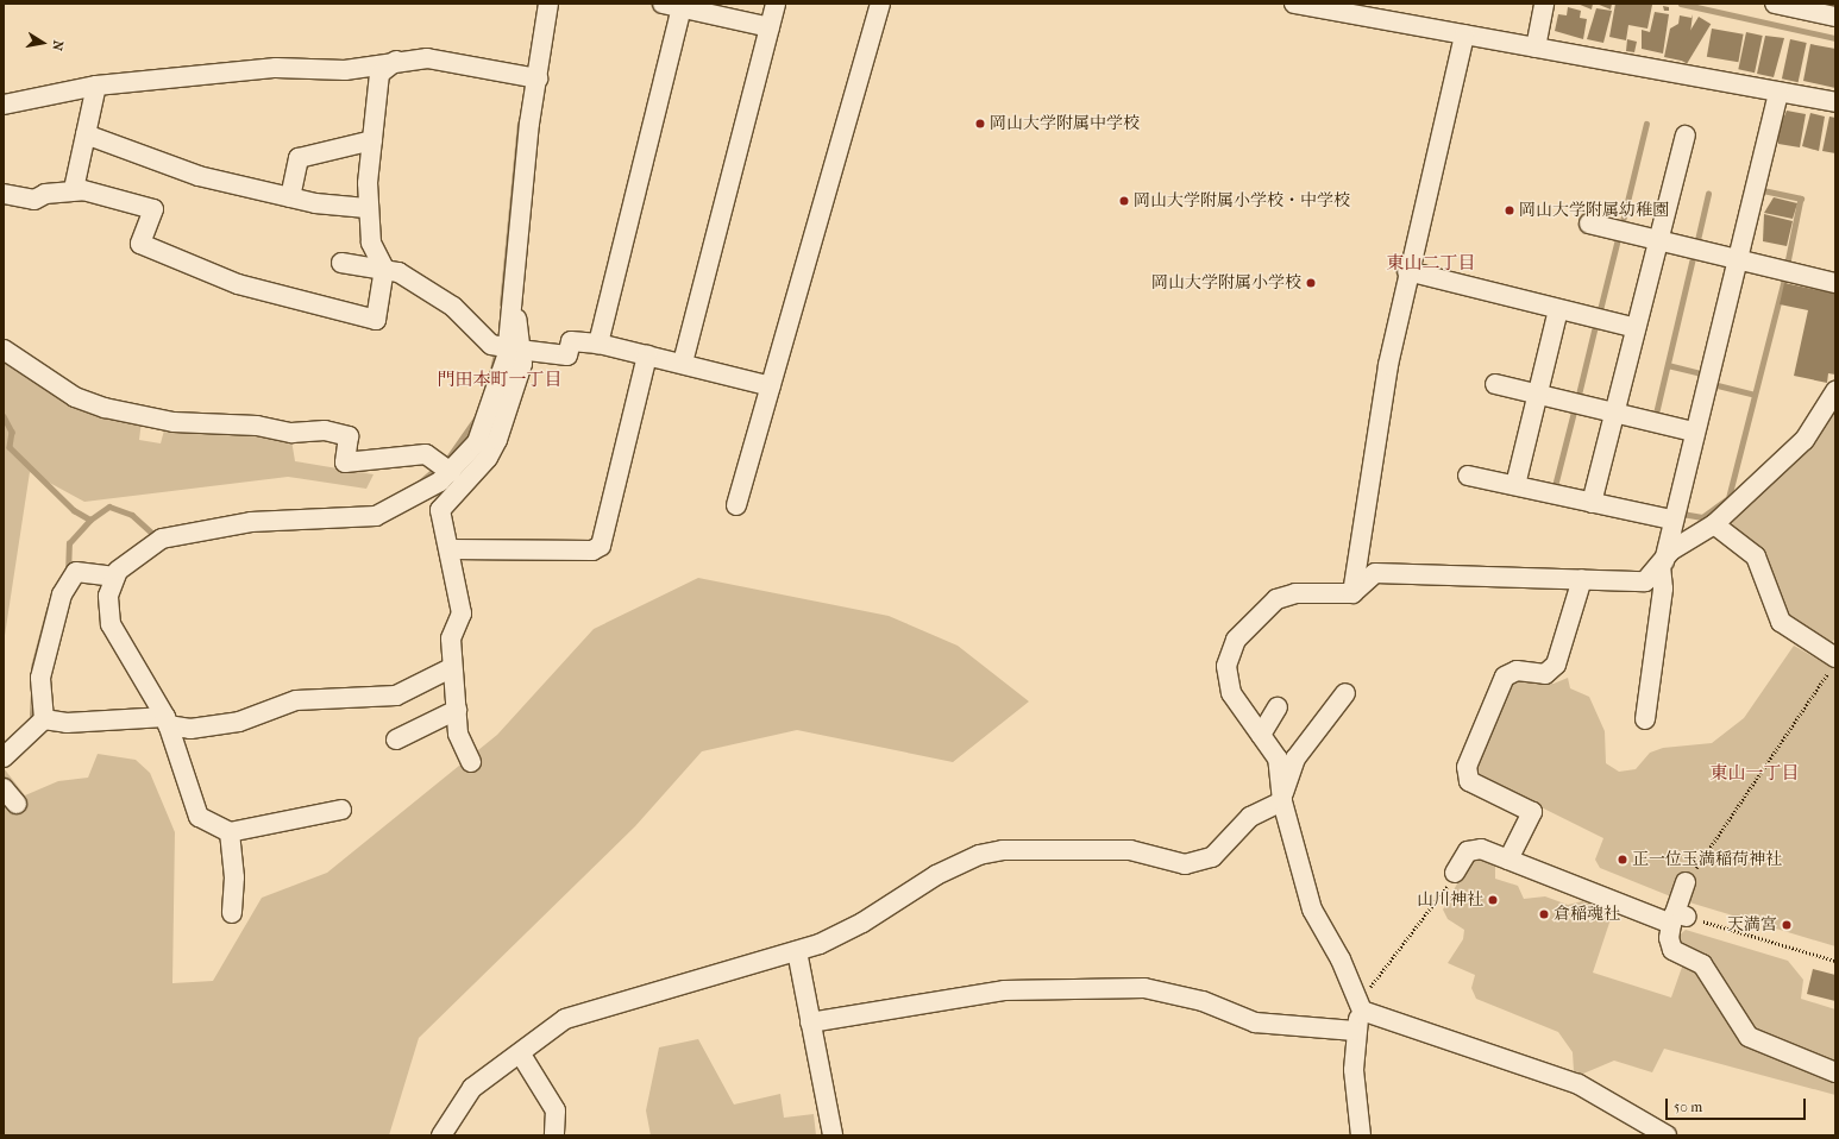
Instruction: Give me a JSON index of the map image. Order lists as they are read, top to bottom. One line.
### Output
{"districts":["東山二丁目","門田本町一丁目","東山一丁目"],"places":["岡山大学附属中学校","岡山大学附属小学校・中学校","岡山大学附属幼稚園","岡山大学附属小学校","正一位玉満稲荷神社","山川神社","倉稲魂社","天満宮"],"scale_bar":"50 m","north":"right"}
